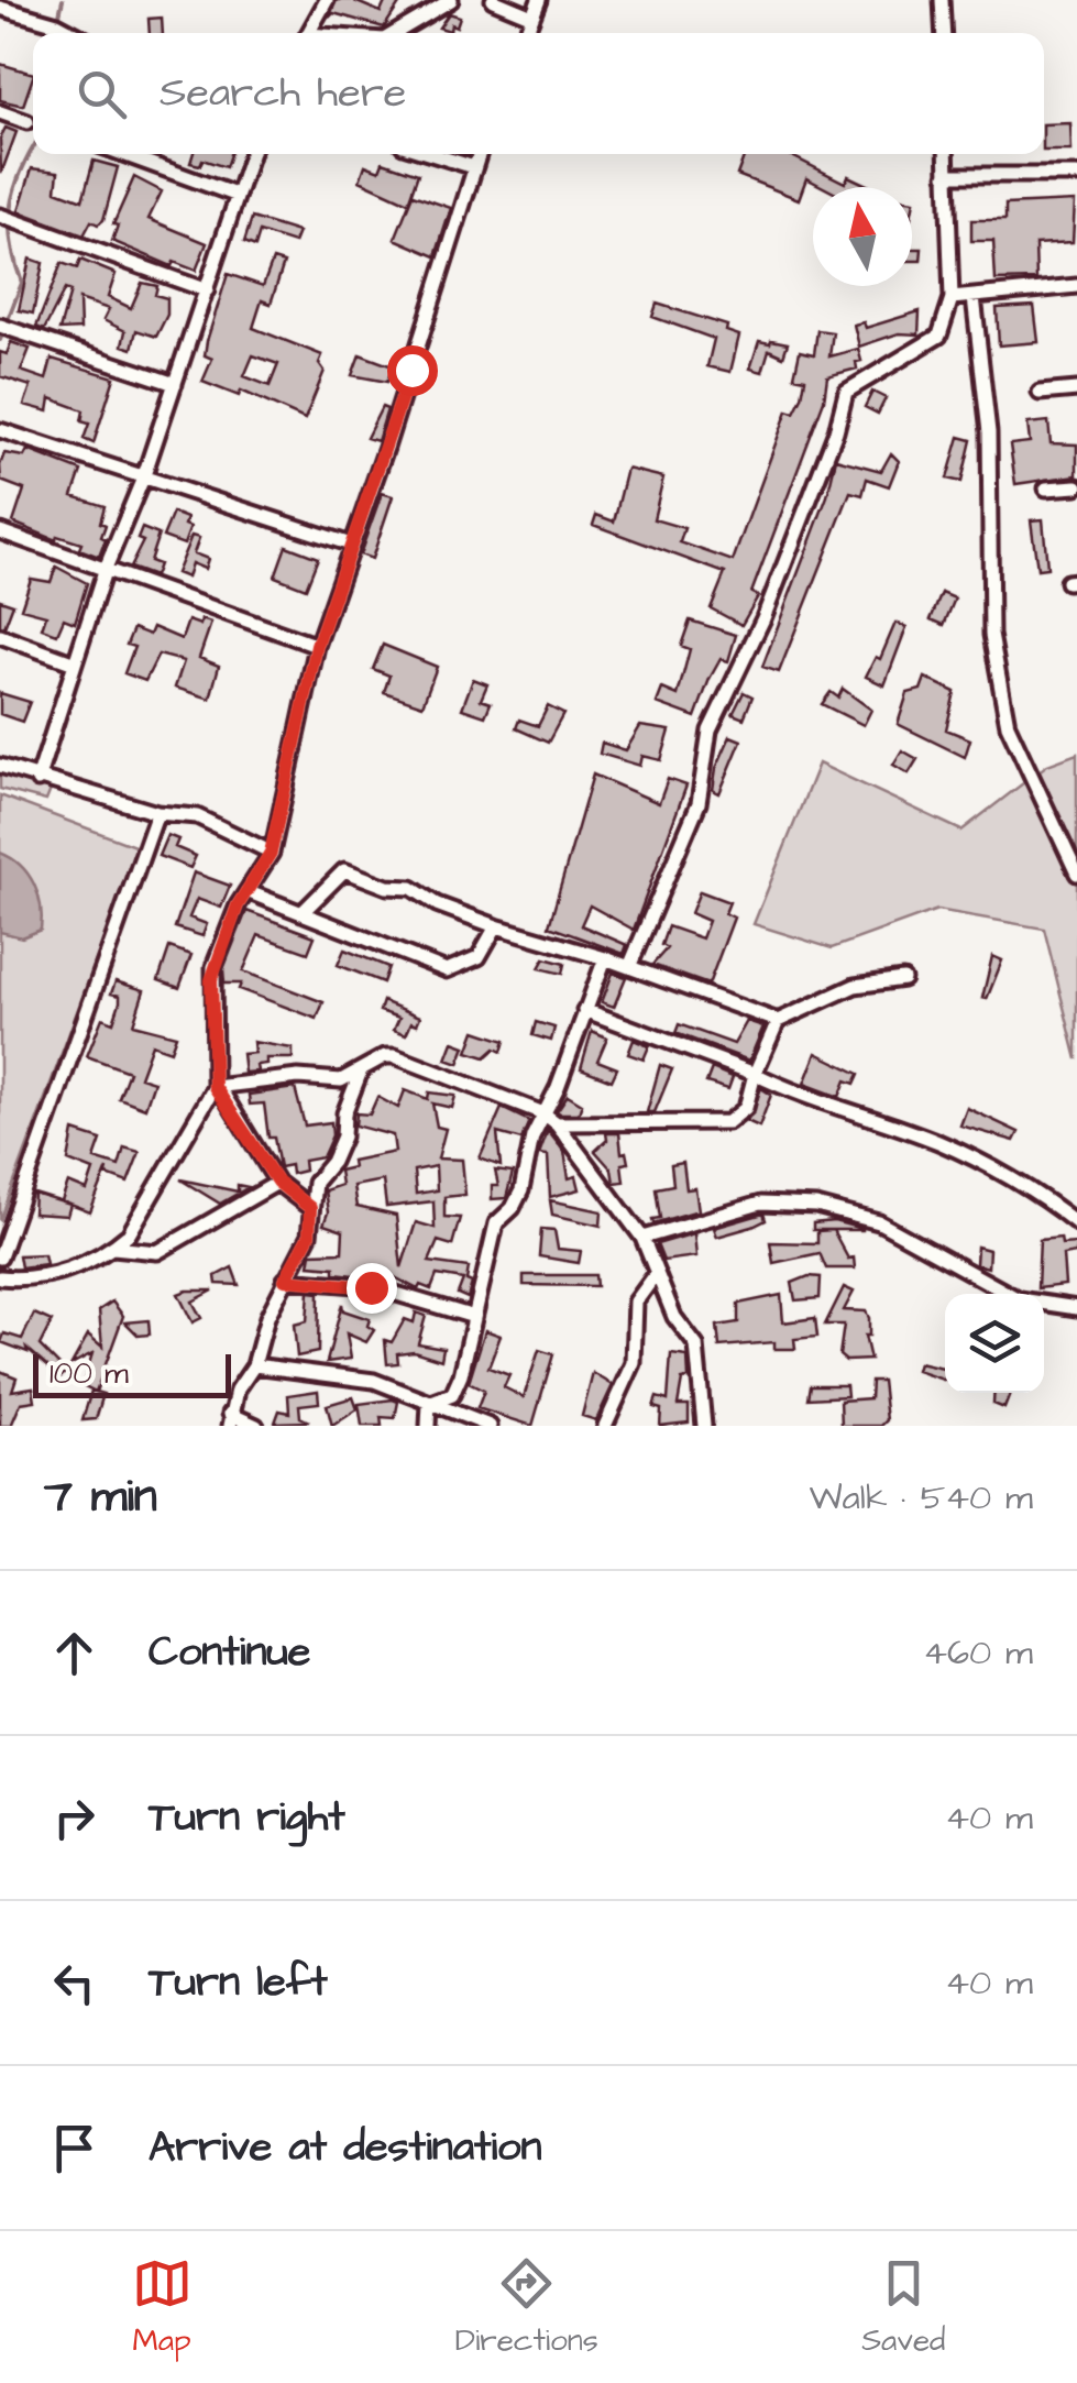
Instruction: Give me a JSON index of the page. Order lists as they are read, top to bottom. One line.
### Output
{"scale_bar":"100 m","north":"top","page":{"search":"Search here","scale":"100 m","heading":["7 min","Walk · 540 m"],"list":[["Continue","460 m"],["Turn right","40 m"],["Turn left","40 m"],"Arrive at destination"],"nav":["Map","Directions","Saved"]}}
